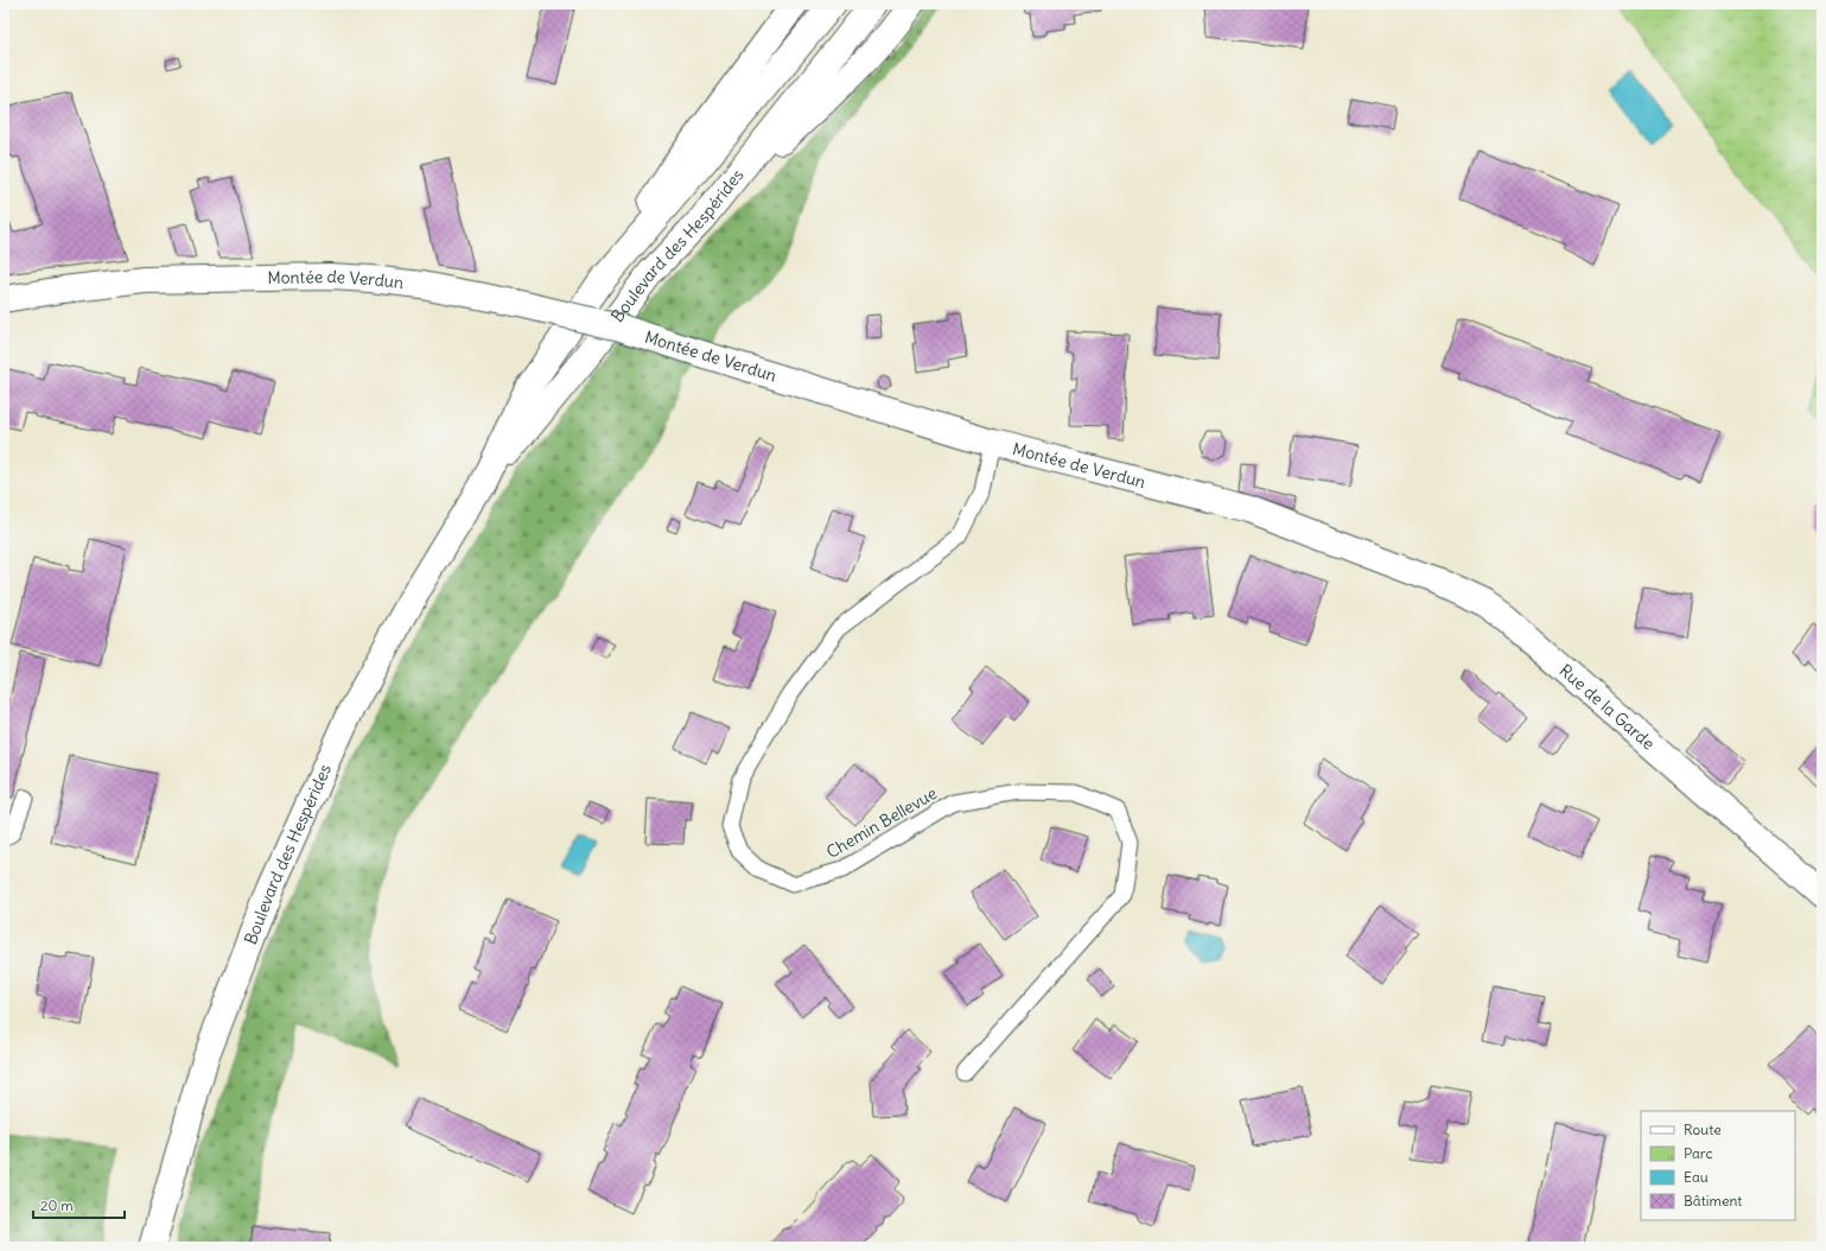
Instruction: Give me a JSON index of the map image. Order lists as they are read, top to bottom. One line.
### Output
{"streets":{"main road":["Boulevard des Hespérides","Montée de Verdun","Rue de la Garde"],"lane":["Chemin Bellevue"]},"crossings":[["Montée de Verdun","Rue de la Garde"],["Montée de Verdun","Chemin Bellevue"]],"legend":["Route","Parc","Eau","Bâtiment"],"scale_bar":"20 m"}
